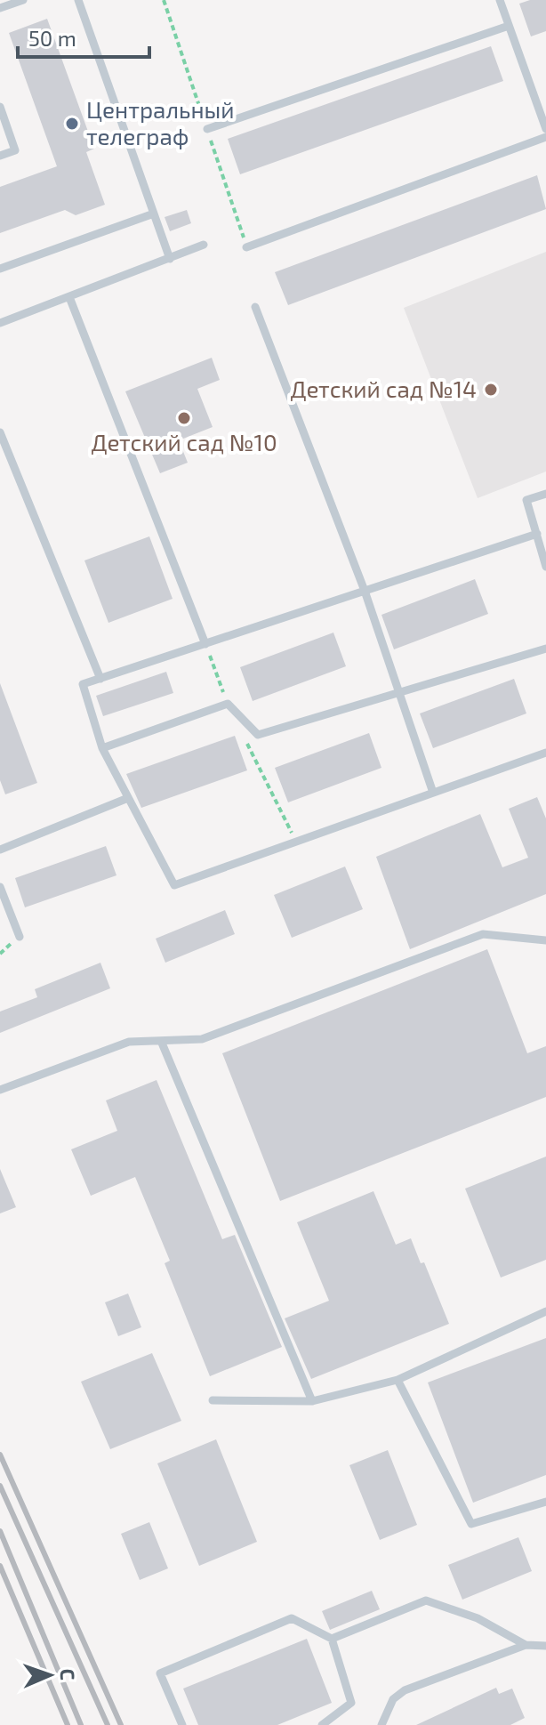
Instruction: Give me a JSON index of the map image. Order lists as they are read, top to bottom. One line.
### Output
{"places":["Центральный телеграф","Детский сад №14","Детский сад №10"],"scale_bar":"50 m","north":"right"}
